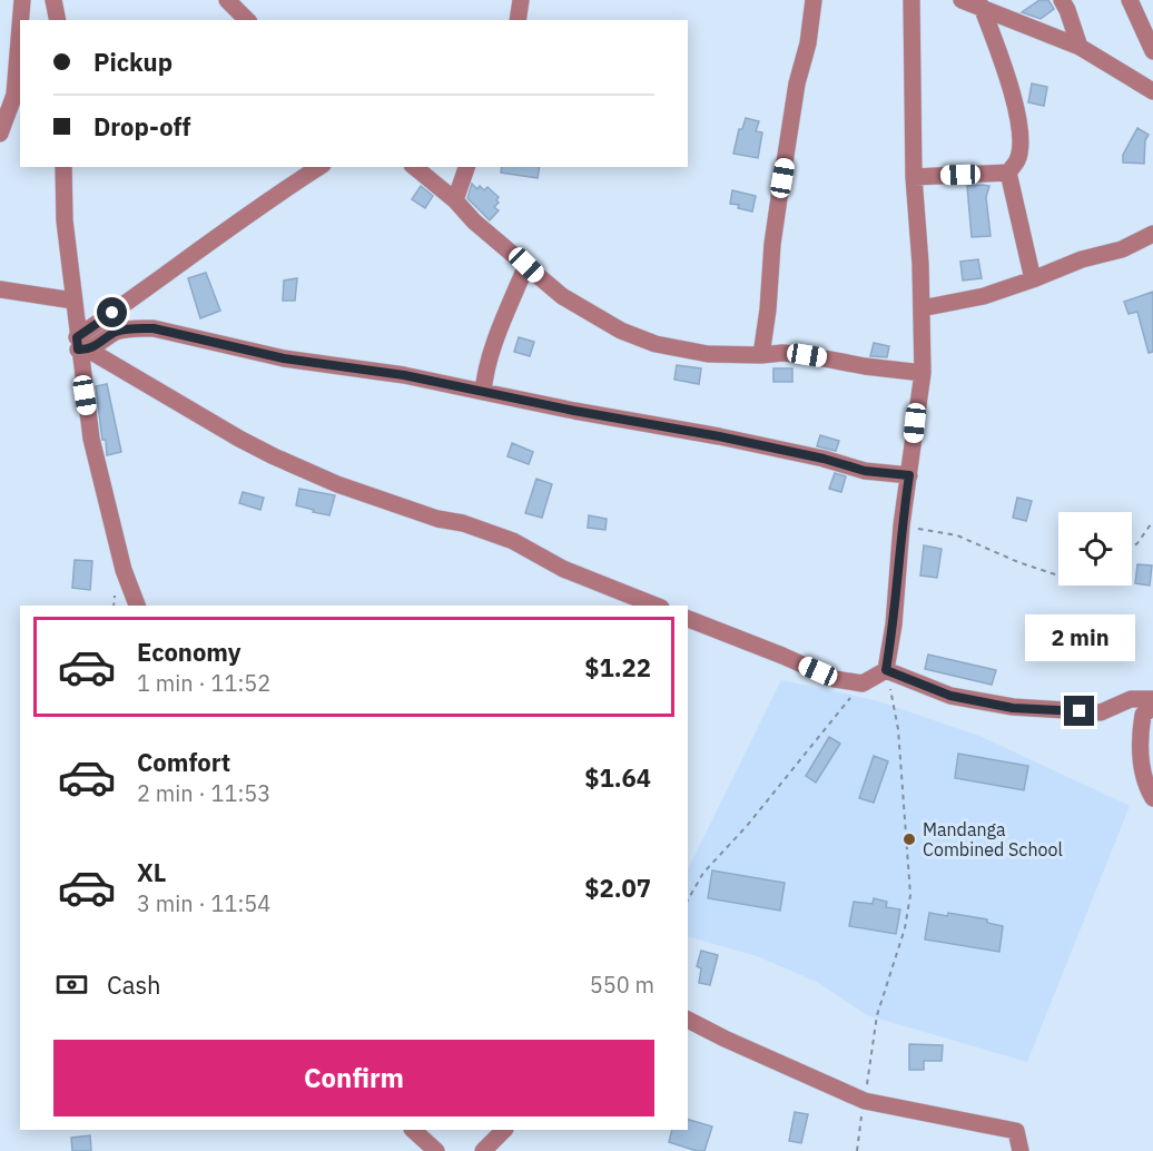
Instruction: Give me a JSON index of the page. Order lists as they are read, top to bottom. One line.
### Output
{"places":["Mandanga Combined School"],"page":{"banner":["Pickup","Drop-off"],"bubble":"2 min","list":[{"name":"Economy","note":"1 min · 11:52","value":"$1.22"},{"name":"Comfort","note":"2 min · 11:53","value":"$1.64"},{"name":"XL","note":"3 min · 11:54","value":"$2.07"}],"pay":["Cash","550 m"],"buttons":"Confirm"}}
